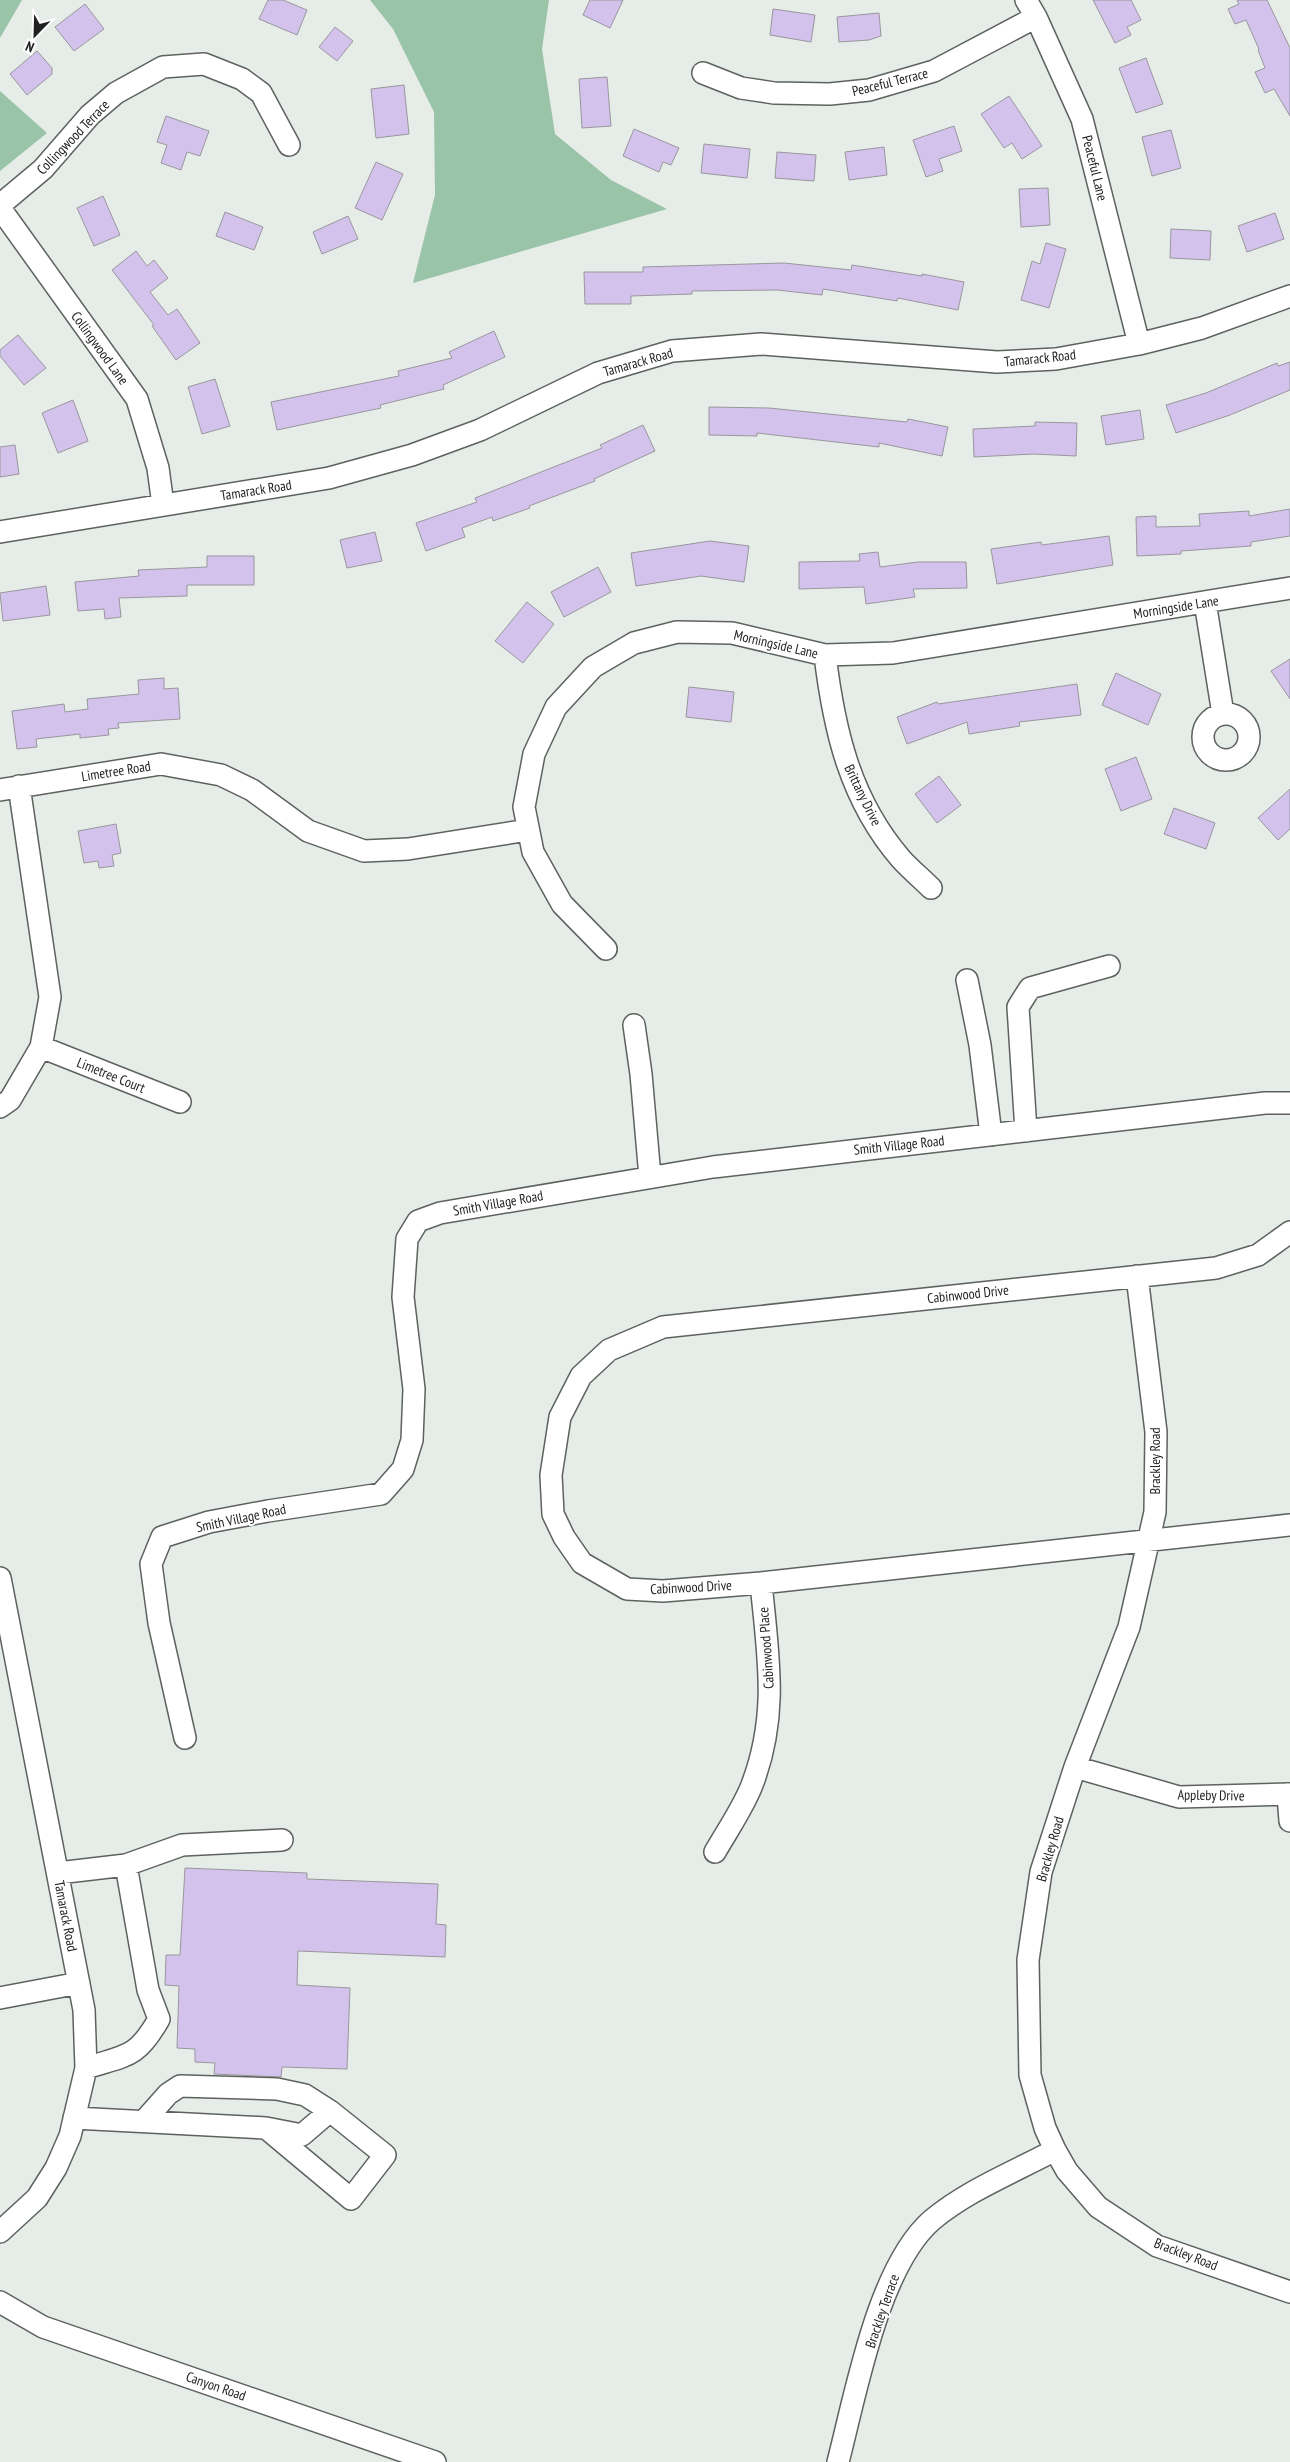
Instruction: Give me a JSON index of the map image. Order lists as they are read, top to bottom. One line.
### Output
{"streets":{"street":["Peaceful Terrace","Collingwood Terrace","Peaceful Lane","Collingwood Lane","Tamarack Road","Morningside Lane","Limetree Road","Brittany Drive","Limetree Court","Smith Village Road","Cabinwood Drive","Brackley Road","Cabinwood Place","Appleby Drive","Brackley Terrace","Canyon Road"]},"crossings":[["Peaceful Terrace","Peaceful Lane"],["Collingwood Terrace","Collingwood Lane"],["Peaceful Lane","Tamarack Road"],["Collingwood Lane","Tamarack Road"],["Morningside Lane","Limetree Road"],["Morningside Lane","Brittany Drive"],["Limetree Road","Limetree Court"],["Cabinwood Drive","Brackley Road"],["Cabinwood Drive","Cabinwood Place"],["Brackley Road","Appleby Drive"],["Brackley Road","Brackley Terrace"]],"north":"bottom left"}
